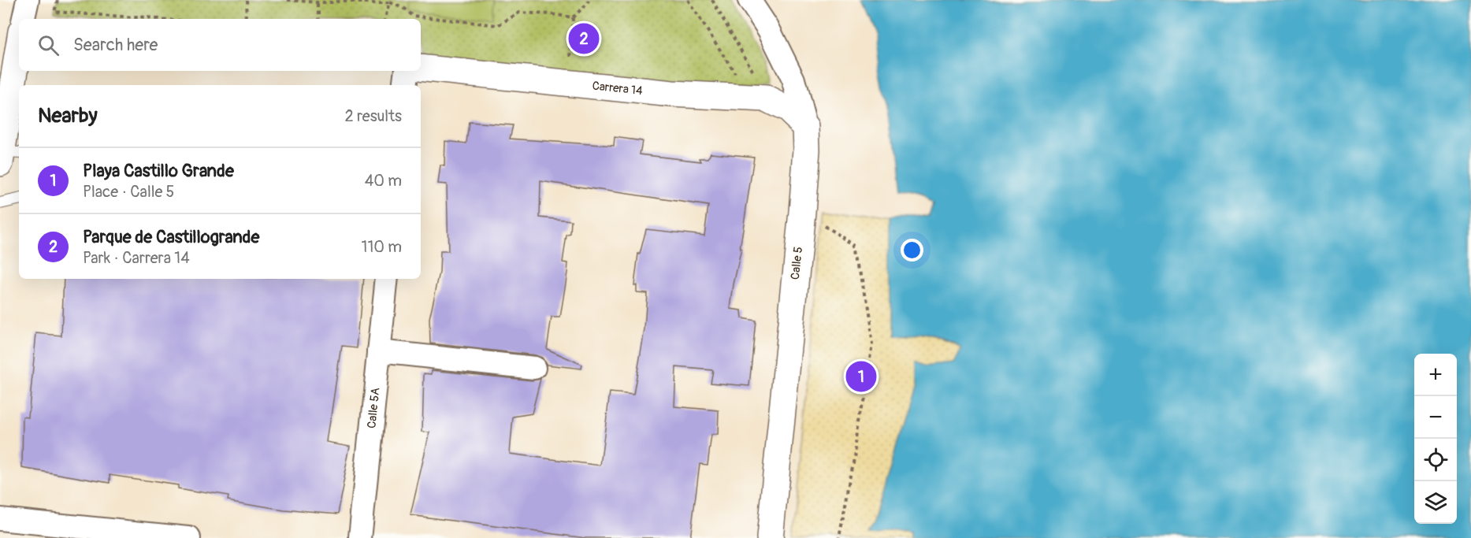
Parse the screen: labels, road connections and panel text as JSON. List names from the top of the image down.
{
  "streets": {
    "street": ["Carrera 14", "Calle 5", "Calle 5A"]
  },
  "crossings": [
    ["Carrera 14", "Calle 5"]
  ],
  "page": {
    "search": "Search here",
    "pins": ["2", "1"],
    "heading": ["Nearby", "2 results"],
    "list": [
      {
        "mark": "1",
        "name": "Playa Castillo Grande",
        "note": "Place · Calle 5",
        "value": "40 m"
      },
      {
        "mark": "2",
        "name": "Parque de Castillogrande",
        "note": "Park · Carrera 14",
        "value": "110 m"
      }
    ],
    "map_buttons": ["+", "−"]
  }
}
